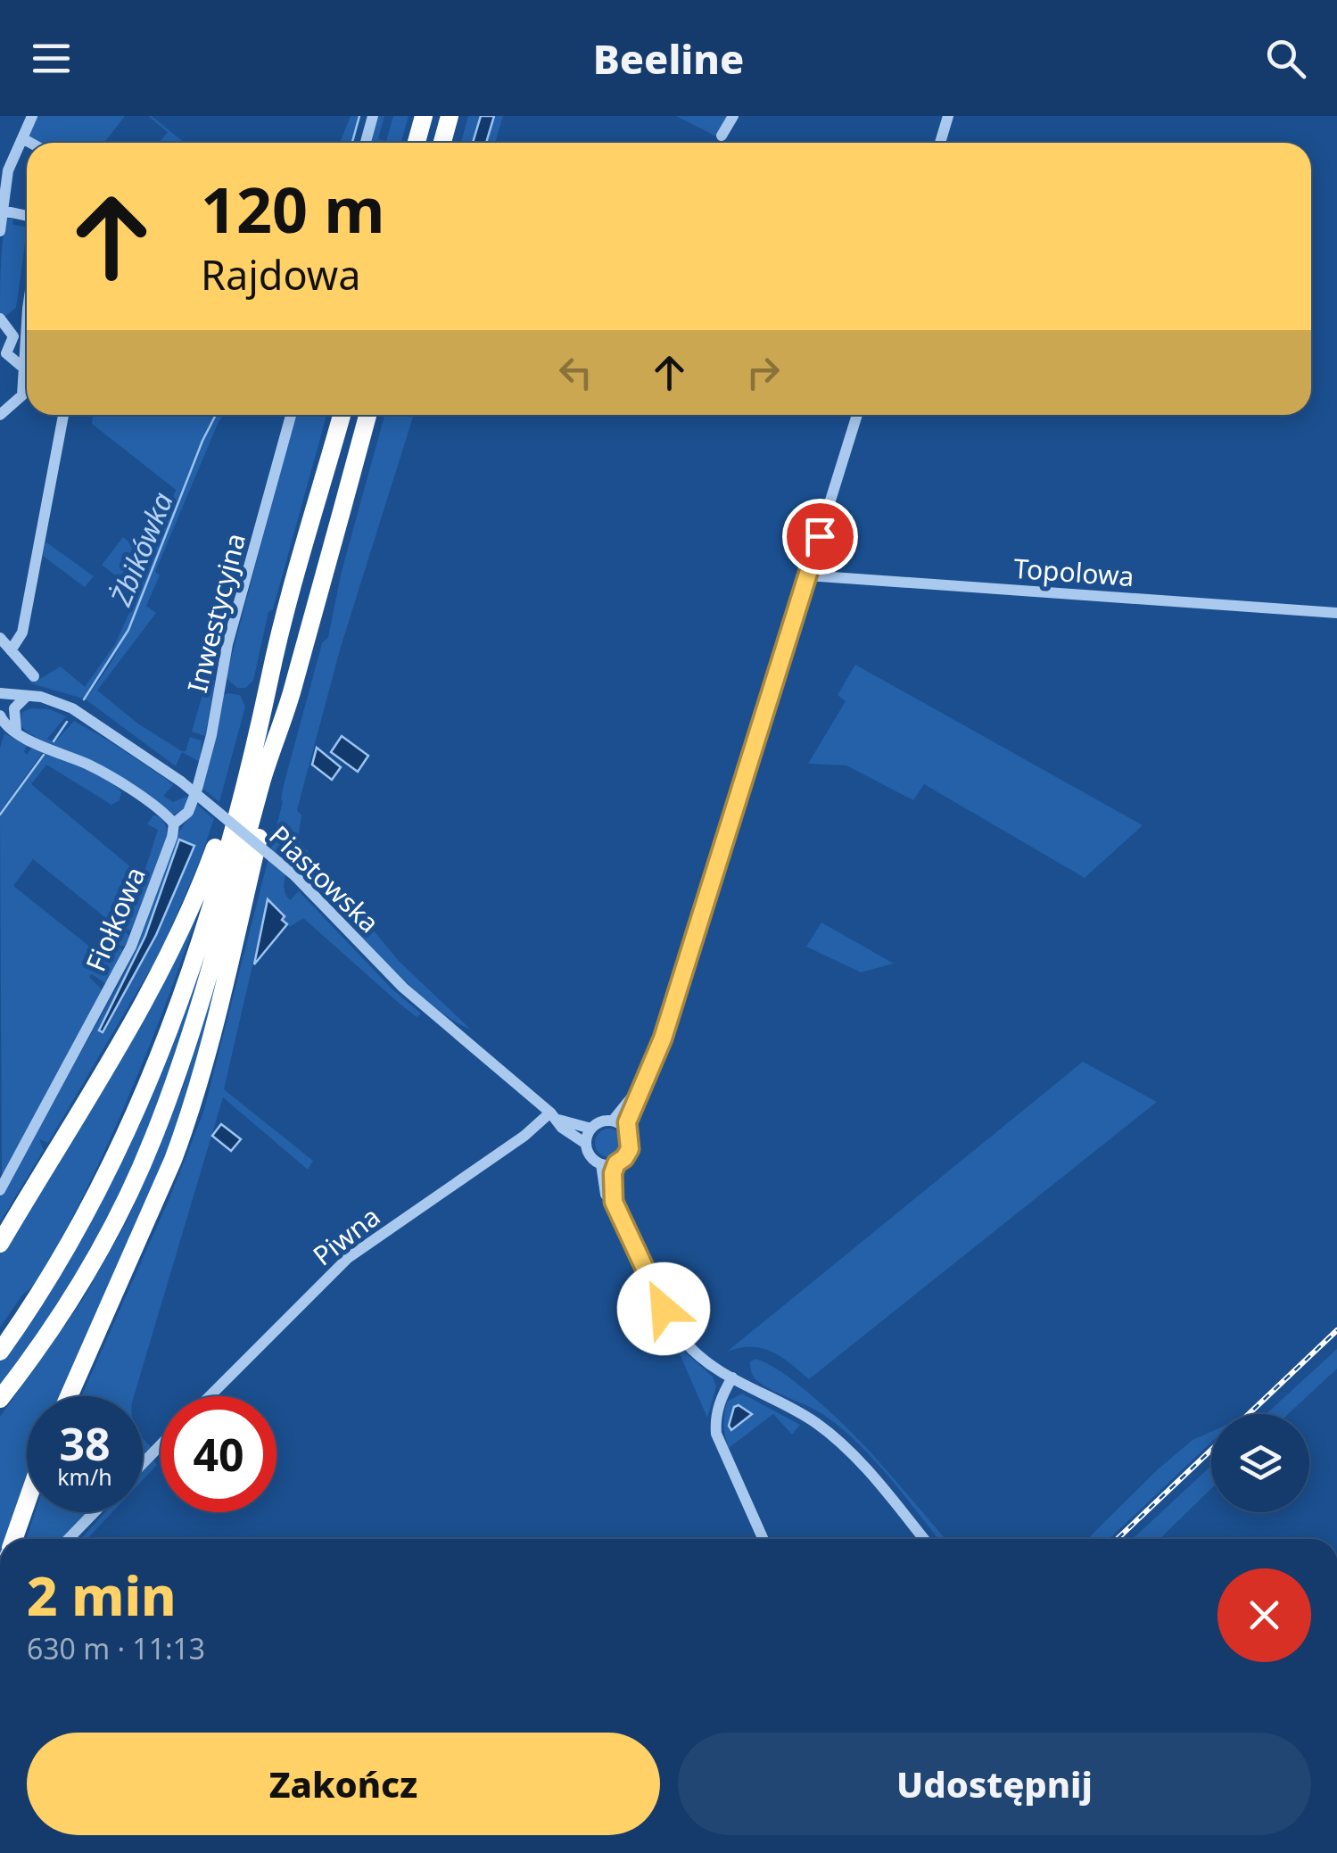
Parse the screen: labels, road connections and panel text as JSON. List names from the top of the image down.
{
  "streets": {
    "street": [
      "Topolowa",
      "Inwestycyjna",
      "Piastowska",
      "Fiołkowa",
      "Piwna"
    ]
  },
  "crossings": [
    ["Inwestycyjna", "Fiołkowa"],
    ["Piastowska", "Piwna"]
  ],
  "water": ["Żbikówka"],
  "page": {
    "header": "Beeline",
    "turn": ["120 m", "Rajdowa"],
    "speed": "38 km/h",
    "limit": "40",
    "heading": ["2 min", "630 m · 11:13"],
    "buttons": ["Zakończ", "Udostępnij"]
  }
}
